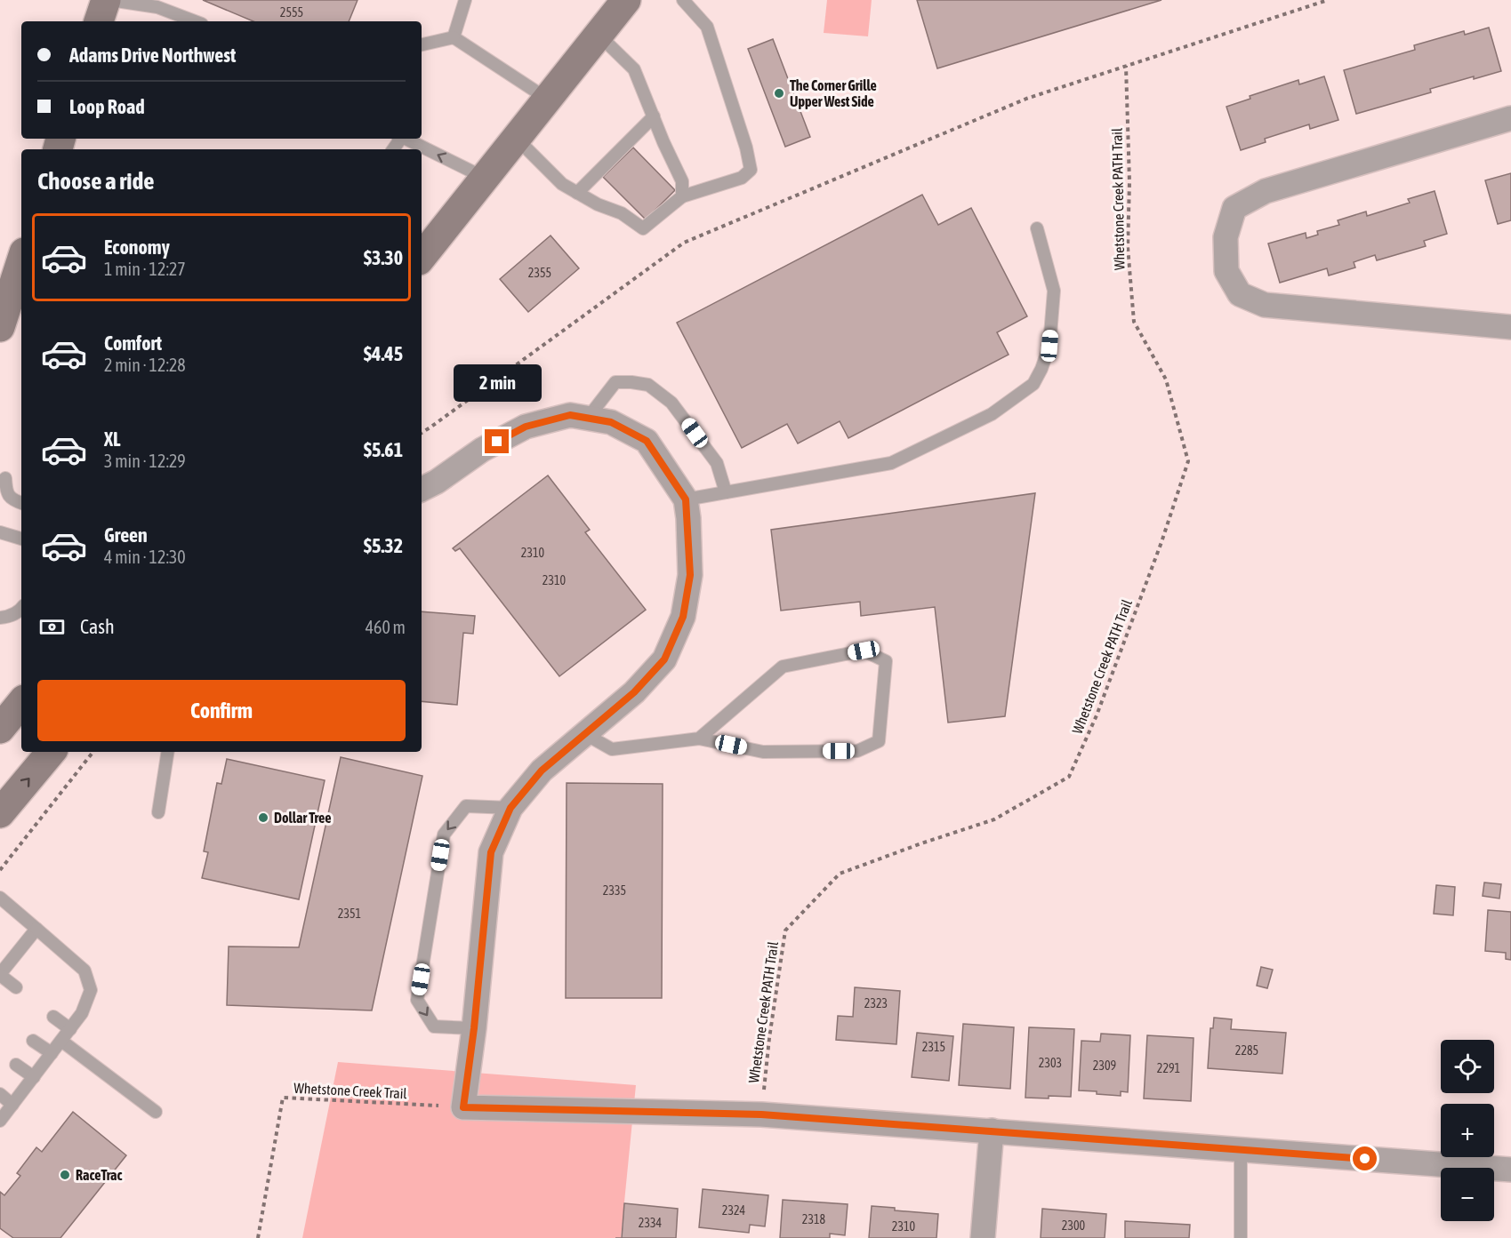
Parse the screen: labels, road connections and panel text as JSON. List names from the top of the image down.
{
  "streets": {
    "path": ["Whetstone Creek PATH Trail", "Whetstone Creek Trail"]
  },
  "places": ["The Corner Grille Upper West Side", "Dollar Tree", "RaceTrac"],
  "house_numbers": [
    "2555",
    "2355",
    "2310",
    "2310",
    "2335",
    "2351",
    "2323",
    "2315",
    "2285",
    "2303",
    "2309",
    "2291",
    "2324",
    "2318",
    "2334",
    "2300",
    "2310"
  ],
  "page": {
    "banner": ["Adams Drive Northwest", "Loop Road"],
    "heading": "Choose a ride",
    "list": [
      {
        "name": "Economy",
        "note": "1 min · 12:27",
        "value": "$3.30"
      },
      {
        "name": "Comfort",
        "note": "2 min · 12:28",
        "value": "$4.45"
      },
      {
        "name": "XL",
        "note": "3 min · 12:29",
        "value": "$5.61"
      },
      {
        "name": "Green",
        "note": "4 min · 12:30",
        "value": "$5.32"
      }
    ],
    "bubble": "2 min",
    "pay": ["Cash", "460 m"],
    "buttons": "Confirm",
    "map_buttons": ["+", "−"]
  }
}
